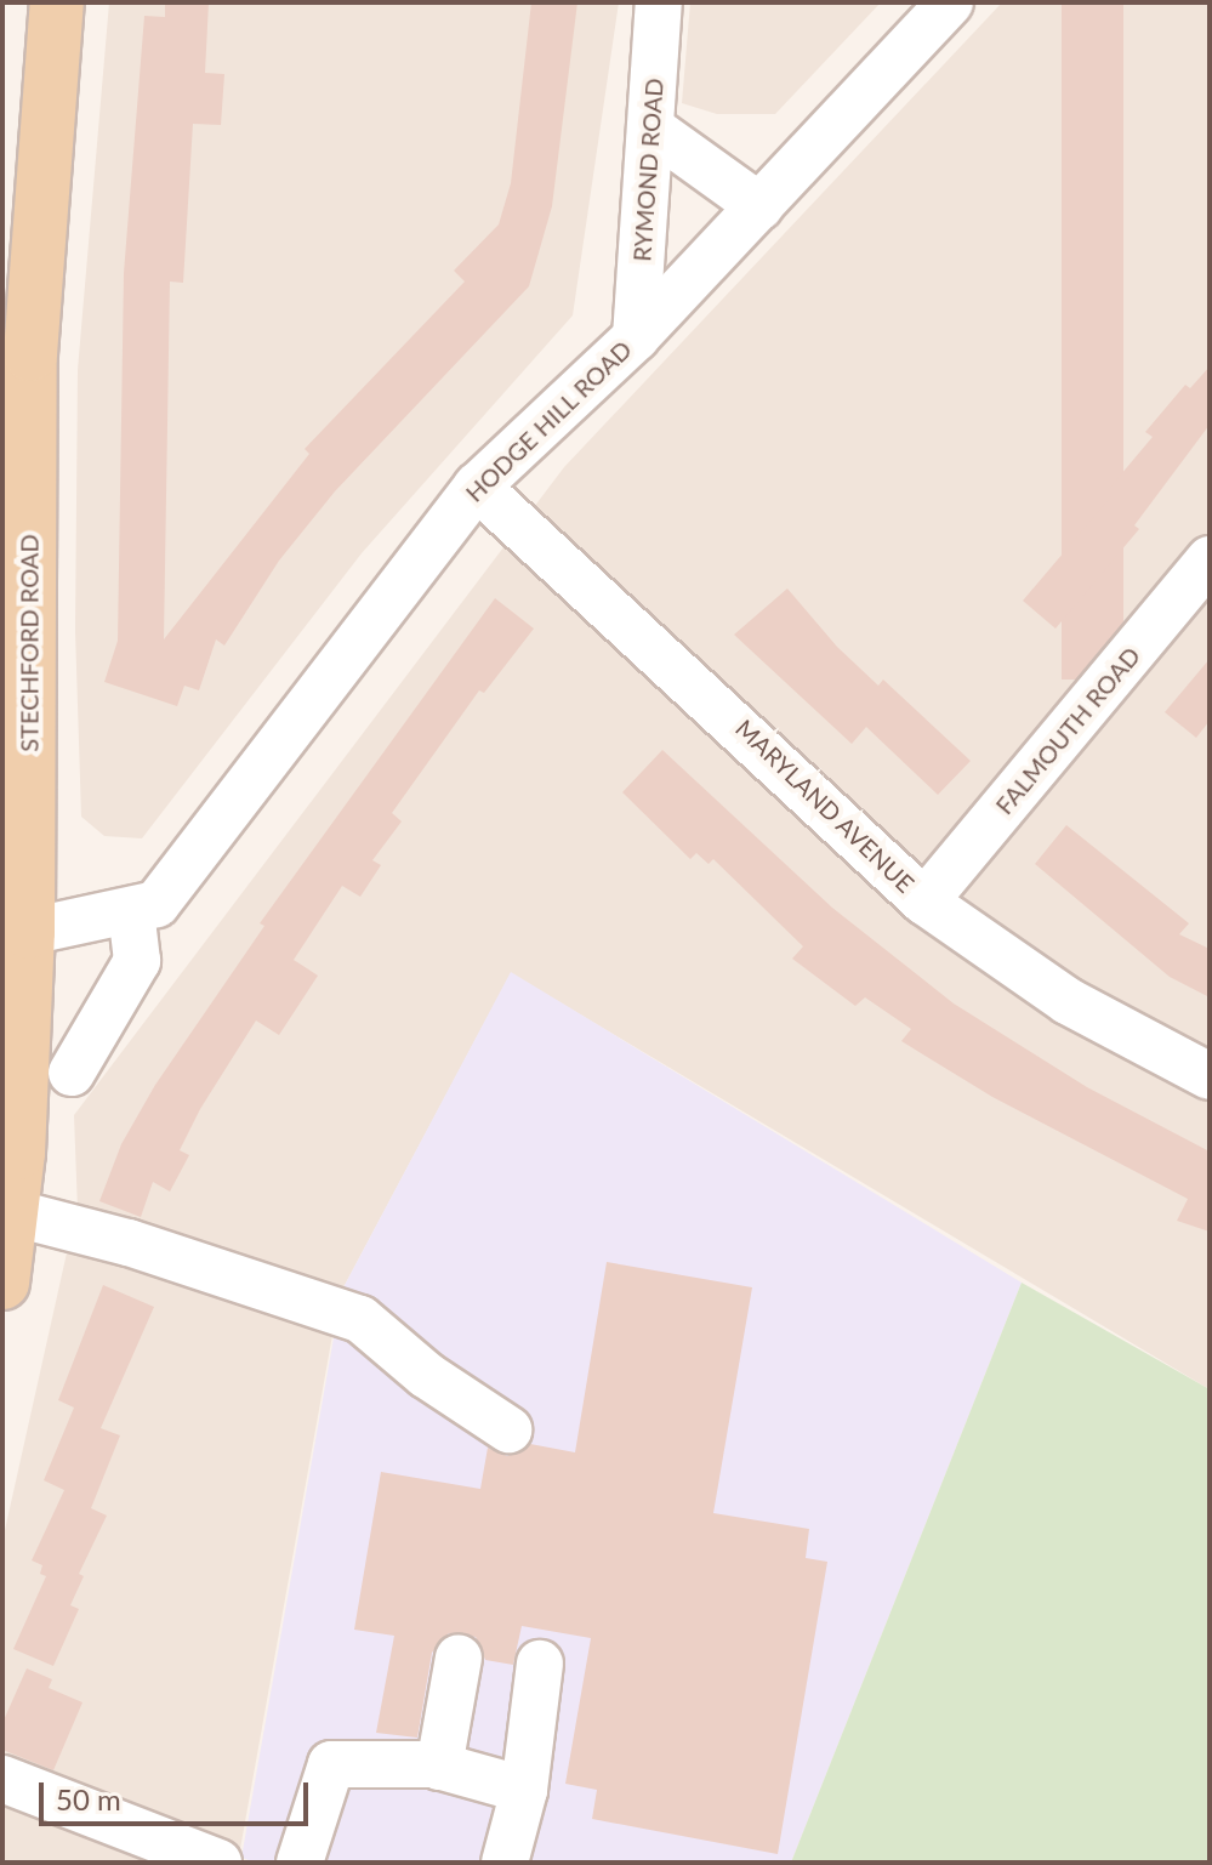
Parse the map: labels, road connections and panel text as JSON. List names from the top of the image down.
{
  "streets": {
    "main road": ["STECHFORD ROAD"],
    "street": [
      "RYMOND ROAD",
      "HODGE HILL ROAD",
      "FALMOUTH ROAD",
      "MARYLAND AVENUE"
    ]
  },
  "crossings": [
    ["RYMOND ROAD", "HODGE HILL ROAD"],
    ["HODGE HILL ROAD", "STECHFORD ROAD"],
    ["HODGE HILL ROAD", "MARYLAND AVENUE"],
    ["FALMOUTH ROAD", "MARYLAND AVENUE"]
  ],
  "scale_bar": "50 m"
}
